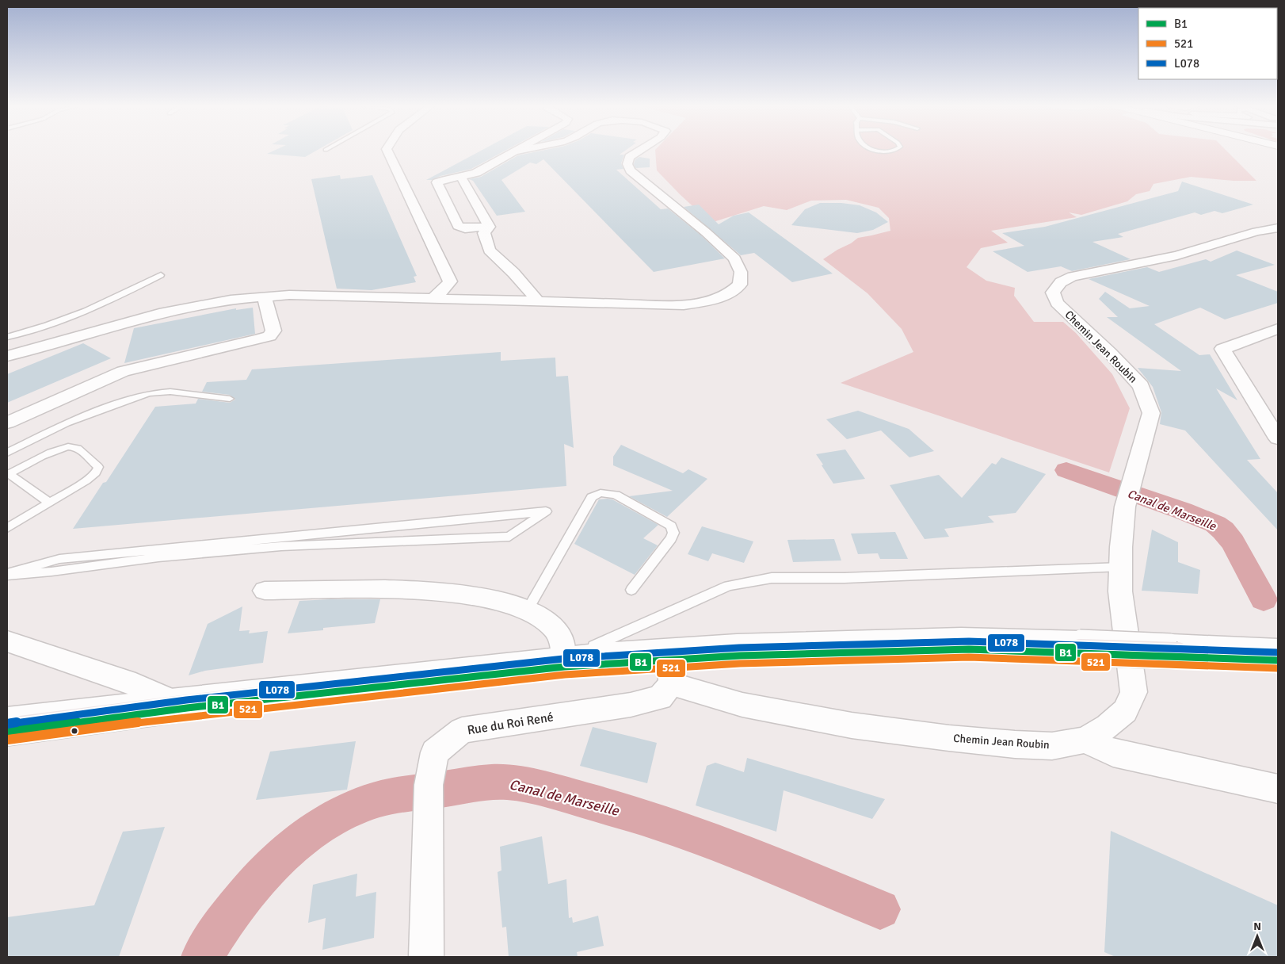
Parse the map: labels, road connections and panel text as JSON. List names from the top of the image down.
{
  "streets": {
    "street": ["Chemin Jean Roubin", "Rue du Roi René"]
  },
  "crossings": [
    ["Chemin Jean Roubin", "Rue du Roi René"]
  ],
  "water": ["Canal de Marseille"],
  "lines": ["transit line L078", "transit line B1", "transit line 521"],
  "legend": ["B1", "521", "L078"],
  "north": "top"
}
